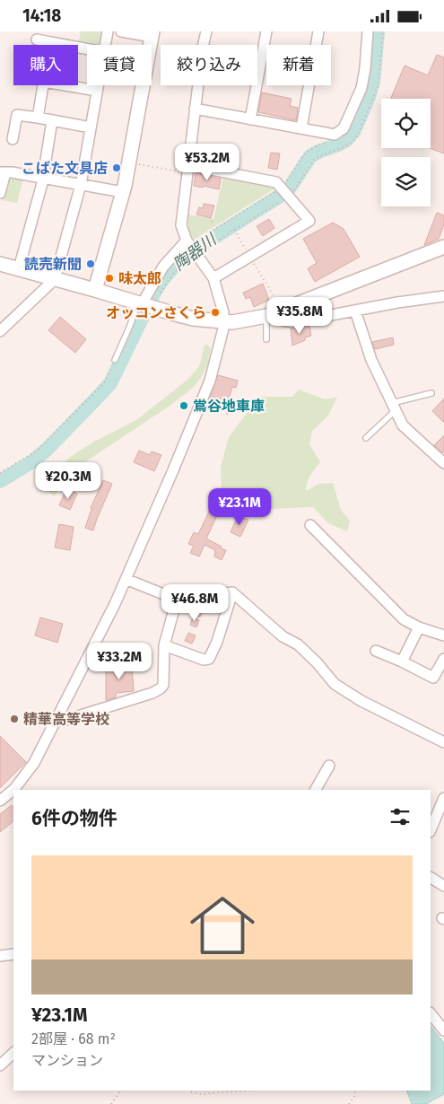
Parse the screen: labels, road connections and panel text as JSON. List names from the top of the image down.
{
  "water": ["陶器川"],
  "places": [
    "こばた文具店",
    "読売新聞",
    "味太郎",
    "オッコンさくら",
    "鴬谷地車庫",
    "精華高等学校"
  ],
  "page": {
    "status": "14:18",
    "chip": [
      "購入",
      "賃貸",
      "絞り込み",
      "新着"
    ],
    "price": [
      "¥53.2M",
      "¥35.8M",
      "¥20.3M",
      "¥23.1M",
      "¥46.8M",
      "¥33.2M"
    ],
    "heading": "6件の物件",
    "list": [
      {
        "name": "¥23.1M",
        "note": "2部屋 · 68 m² · マンション"
      }
    ]
  }
}
